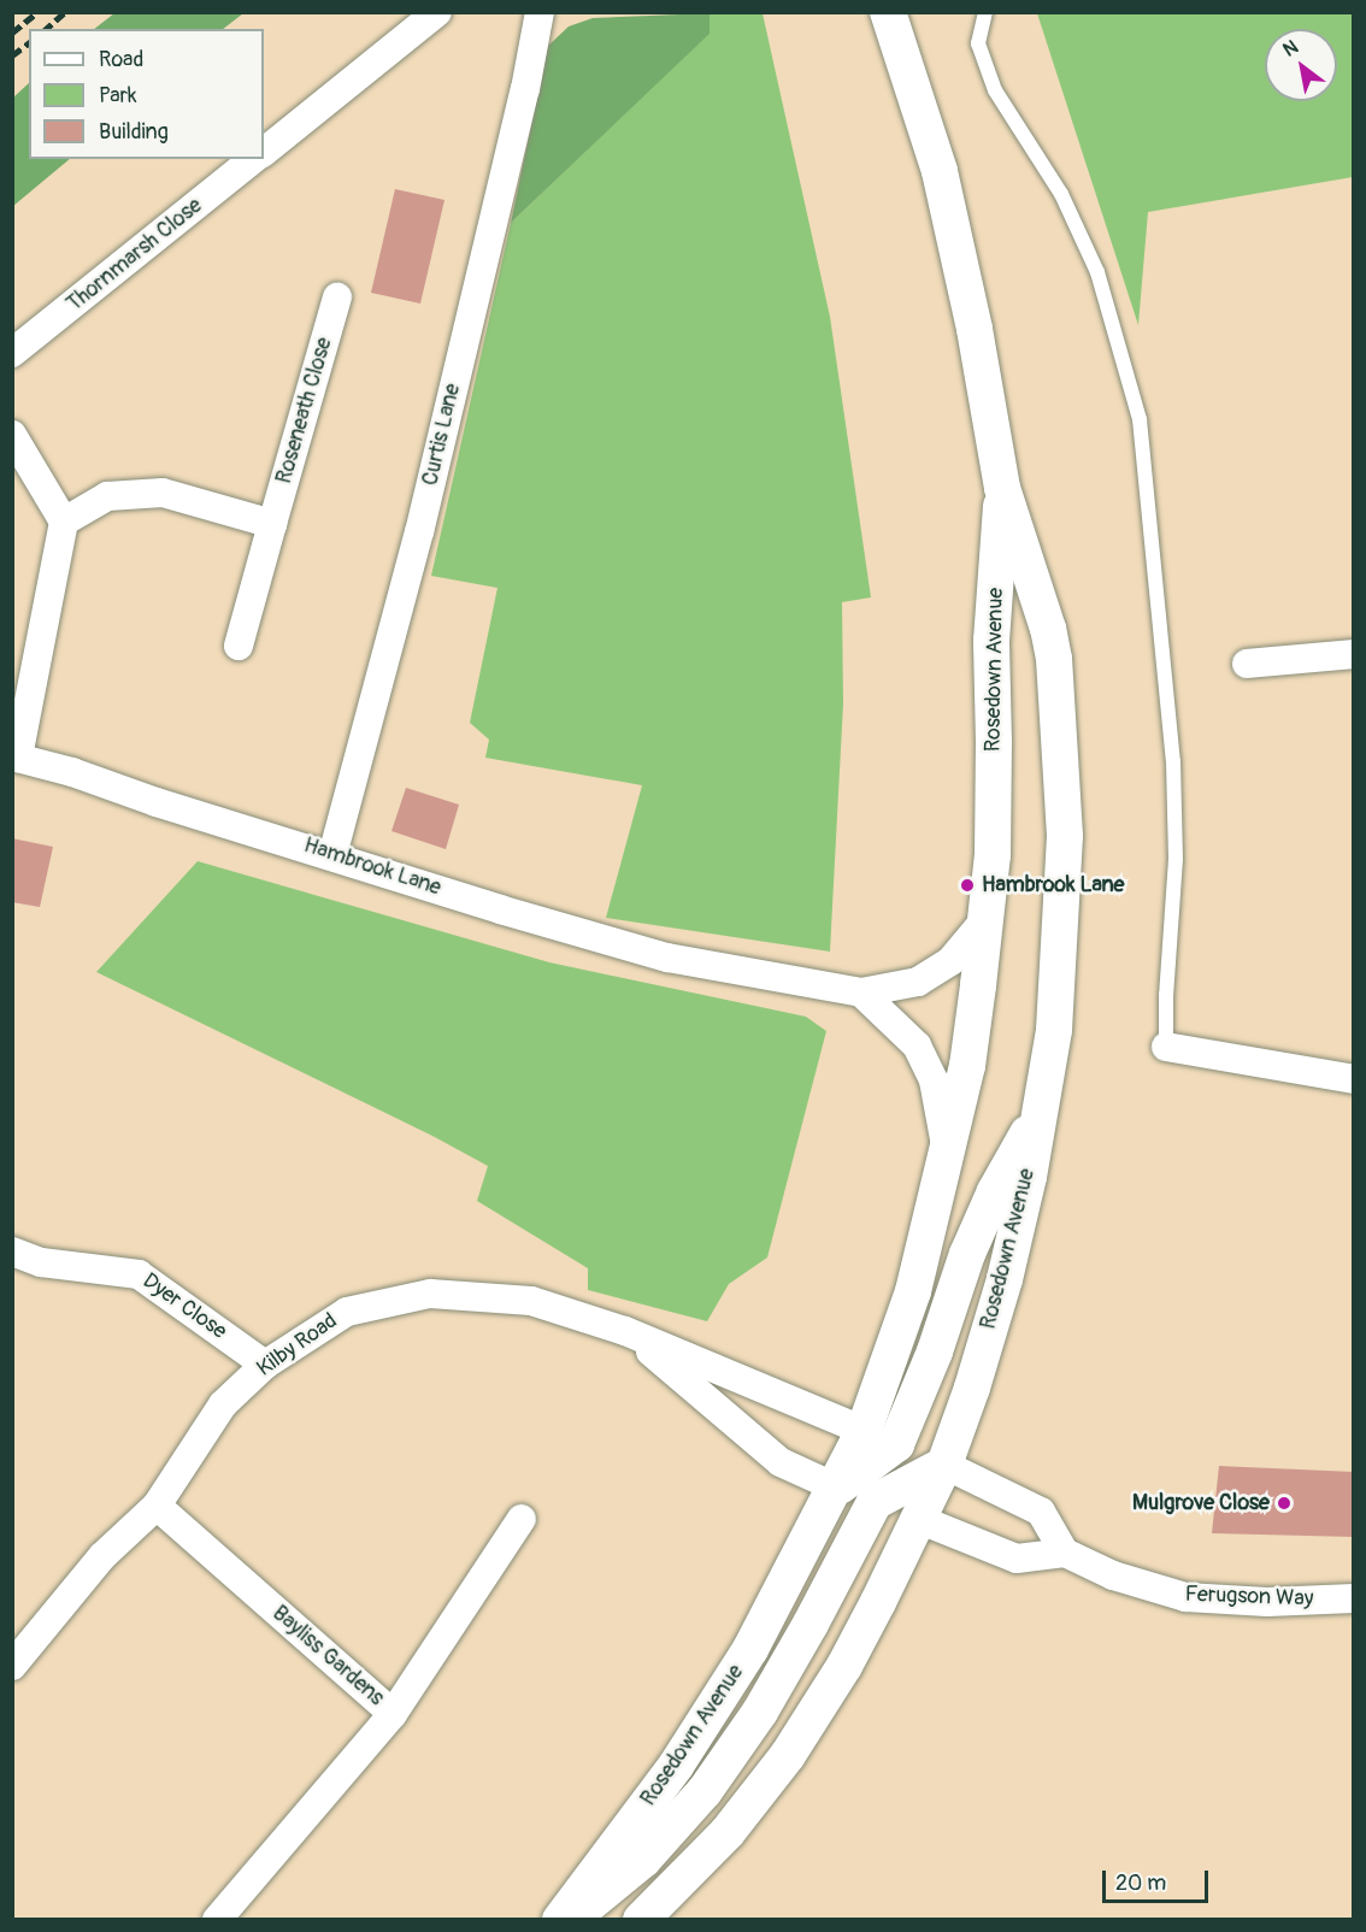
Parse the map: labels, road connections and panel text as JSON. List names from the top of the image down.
{
  "streets": {
    "street": [
      "Thornmarsh Close",
      "Roseneath Close",
      "Curtis Lane",
      "Rosedown Avenue",
      "Hambrook Lane",
      "Dyer Close",
      "Kilby Road",
      "Ferugson Way",
      "Bayliss Gardens"
    ]
  },
  "crossings": [
    ["Curtis Lane", "Hambrook Lane"],
    ["Rosedown Avenue", "Hambrook Lane"],
    ["Rosedown Avenue", "Kilby Road"],
    ["Dyer Close", "Kilby Road"],
    ["Kilby Road", "Bayliss Gardens"]
  ],
  "places": ["Hambrook Lane", "Mulgrove Close"],
  "legend": ["Road", "Park", "Building"],
  "scale_bar": "20 m",
  "north": "top left"
}
